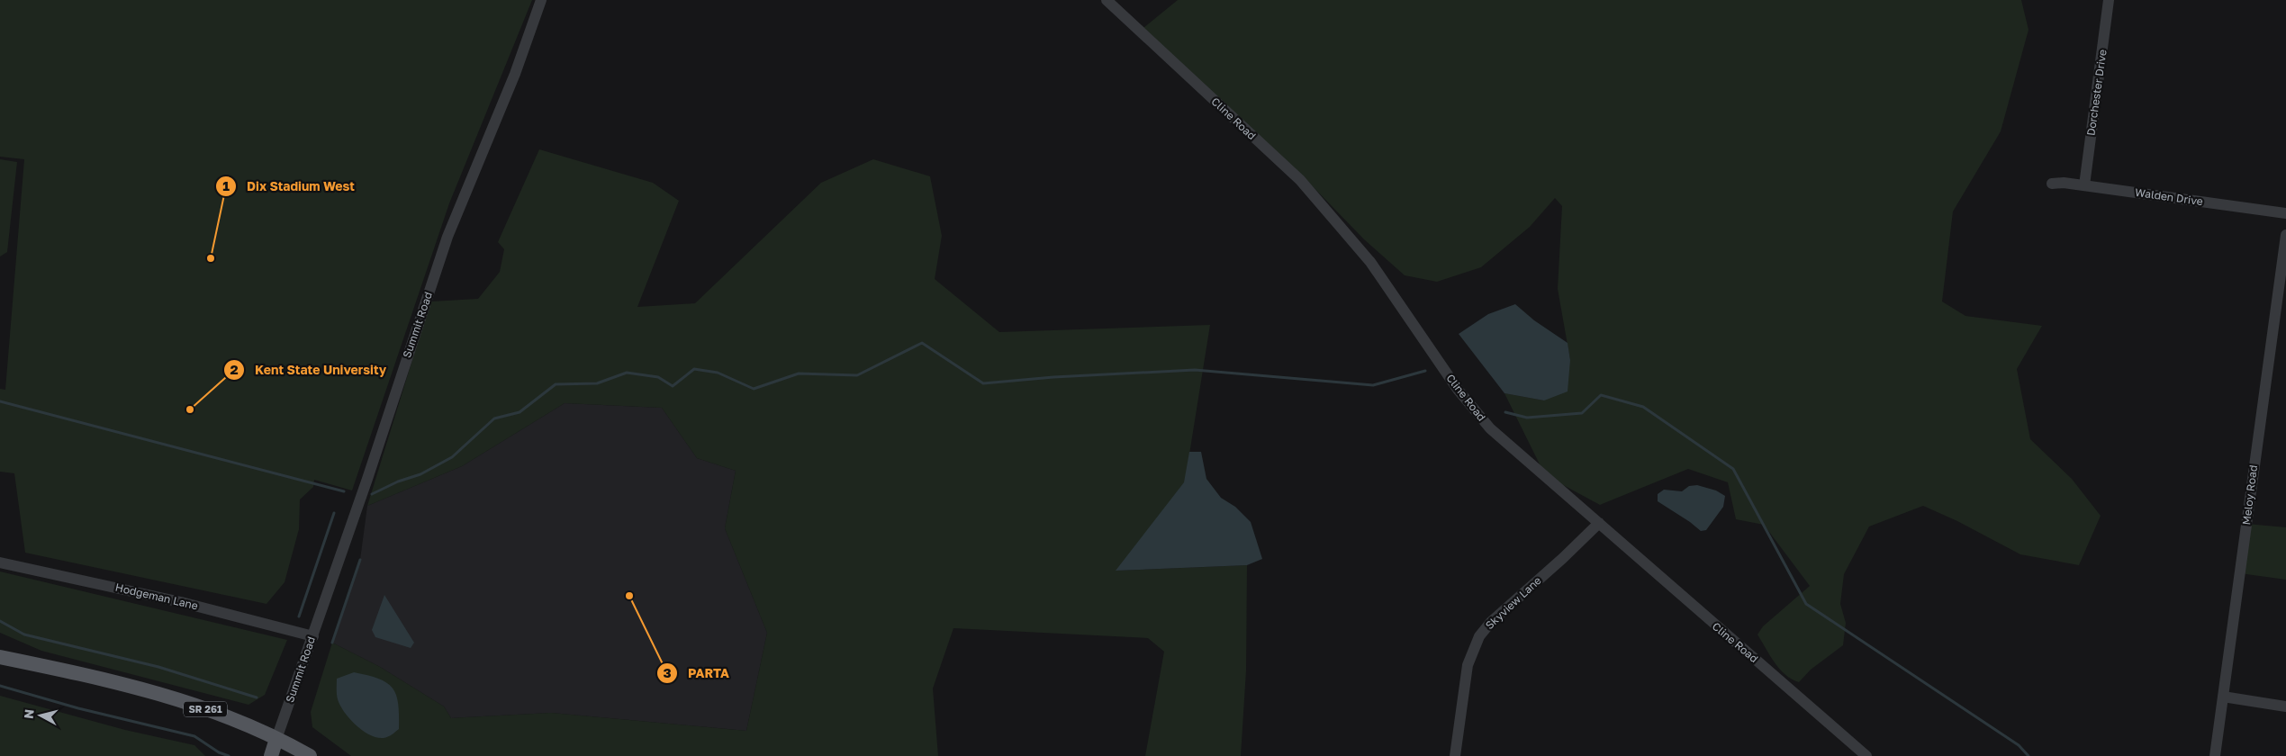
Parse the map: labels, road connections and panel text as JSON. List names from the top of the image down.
{
  "streets": {
    "main road": ["Summit Road", "SR 261"],
    "street": [
      "Dorchester Drive",
      "Cline Road",
      "Walden Drive",
      "Meloy Road",
      "Hodgeman Lane",
      "Skyview Lane"
    ]
  },
  "crossings": [
    ["Dorchester Drive", "Walden Drive"],
    ["Cline Road", "Skyview Lane"],
    ["Summit Road", "Hodgeman Lane"],
    ["Summit Road", "SR 261"]
  ],
  "places": ["Dix Stadium West", "Kent State University", "PARTA"],
  "north": "left"
}
